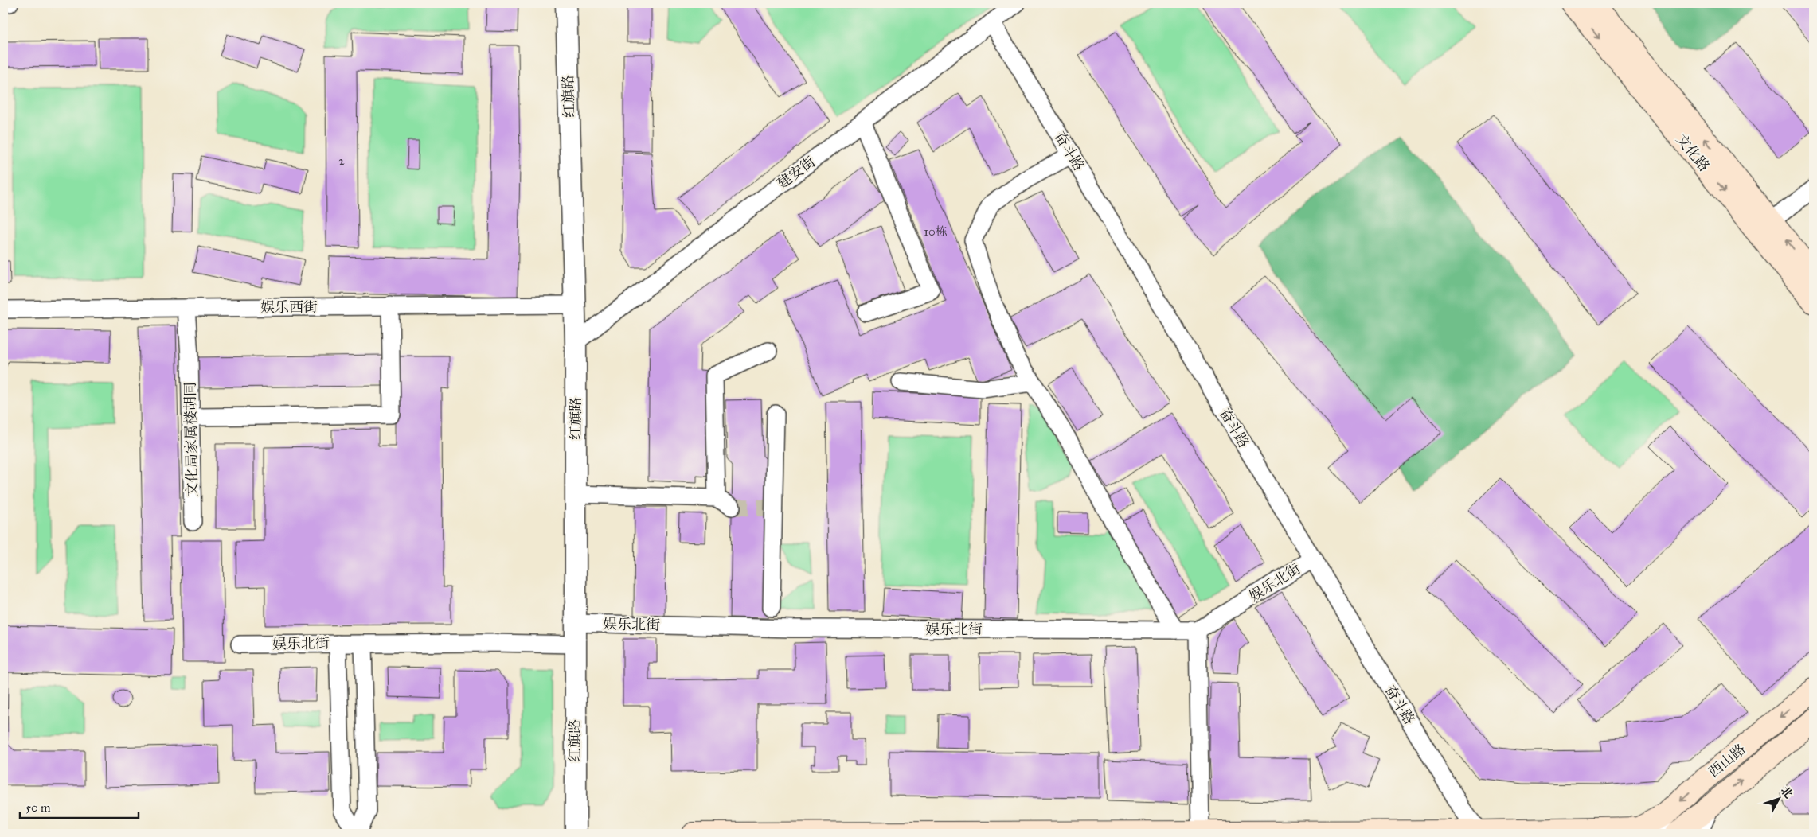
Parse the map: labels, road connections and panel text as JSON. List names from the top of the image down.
{
  "streets": {
    "main road": ["文化路", "西山路"],
    "street": [
      "红旗路",
      "奋斗路",
      "建安街",
      "娱乐西街",
      "文化局家属楼胡同",
      "娱乐北街"
    ]
  },
  "crossings": [
    ["红旗路", "建安街"],
    ["红旗路", "娱乐西街"],
    ["红旗路", "娱乐北街"],
    ["奋斗路", "建安街"],
    ["奋斗路", "娱乐北街"],
    ["娱乐西街", "文化局家属楼胡同"]
  ],
  "house_numbers": ["2", "10栋"],
  "scale_bar": "50 m",
  "north": "top right"
}
